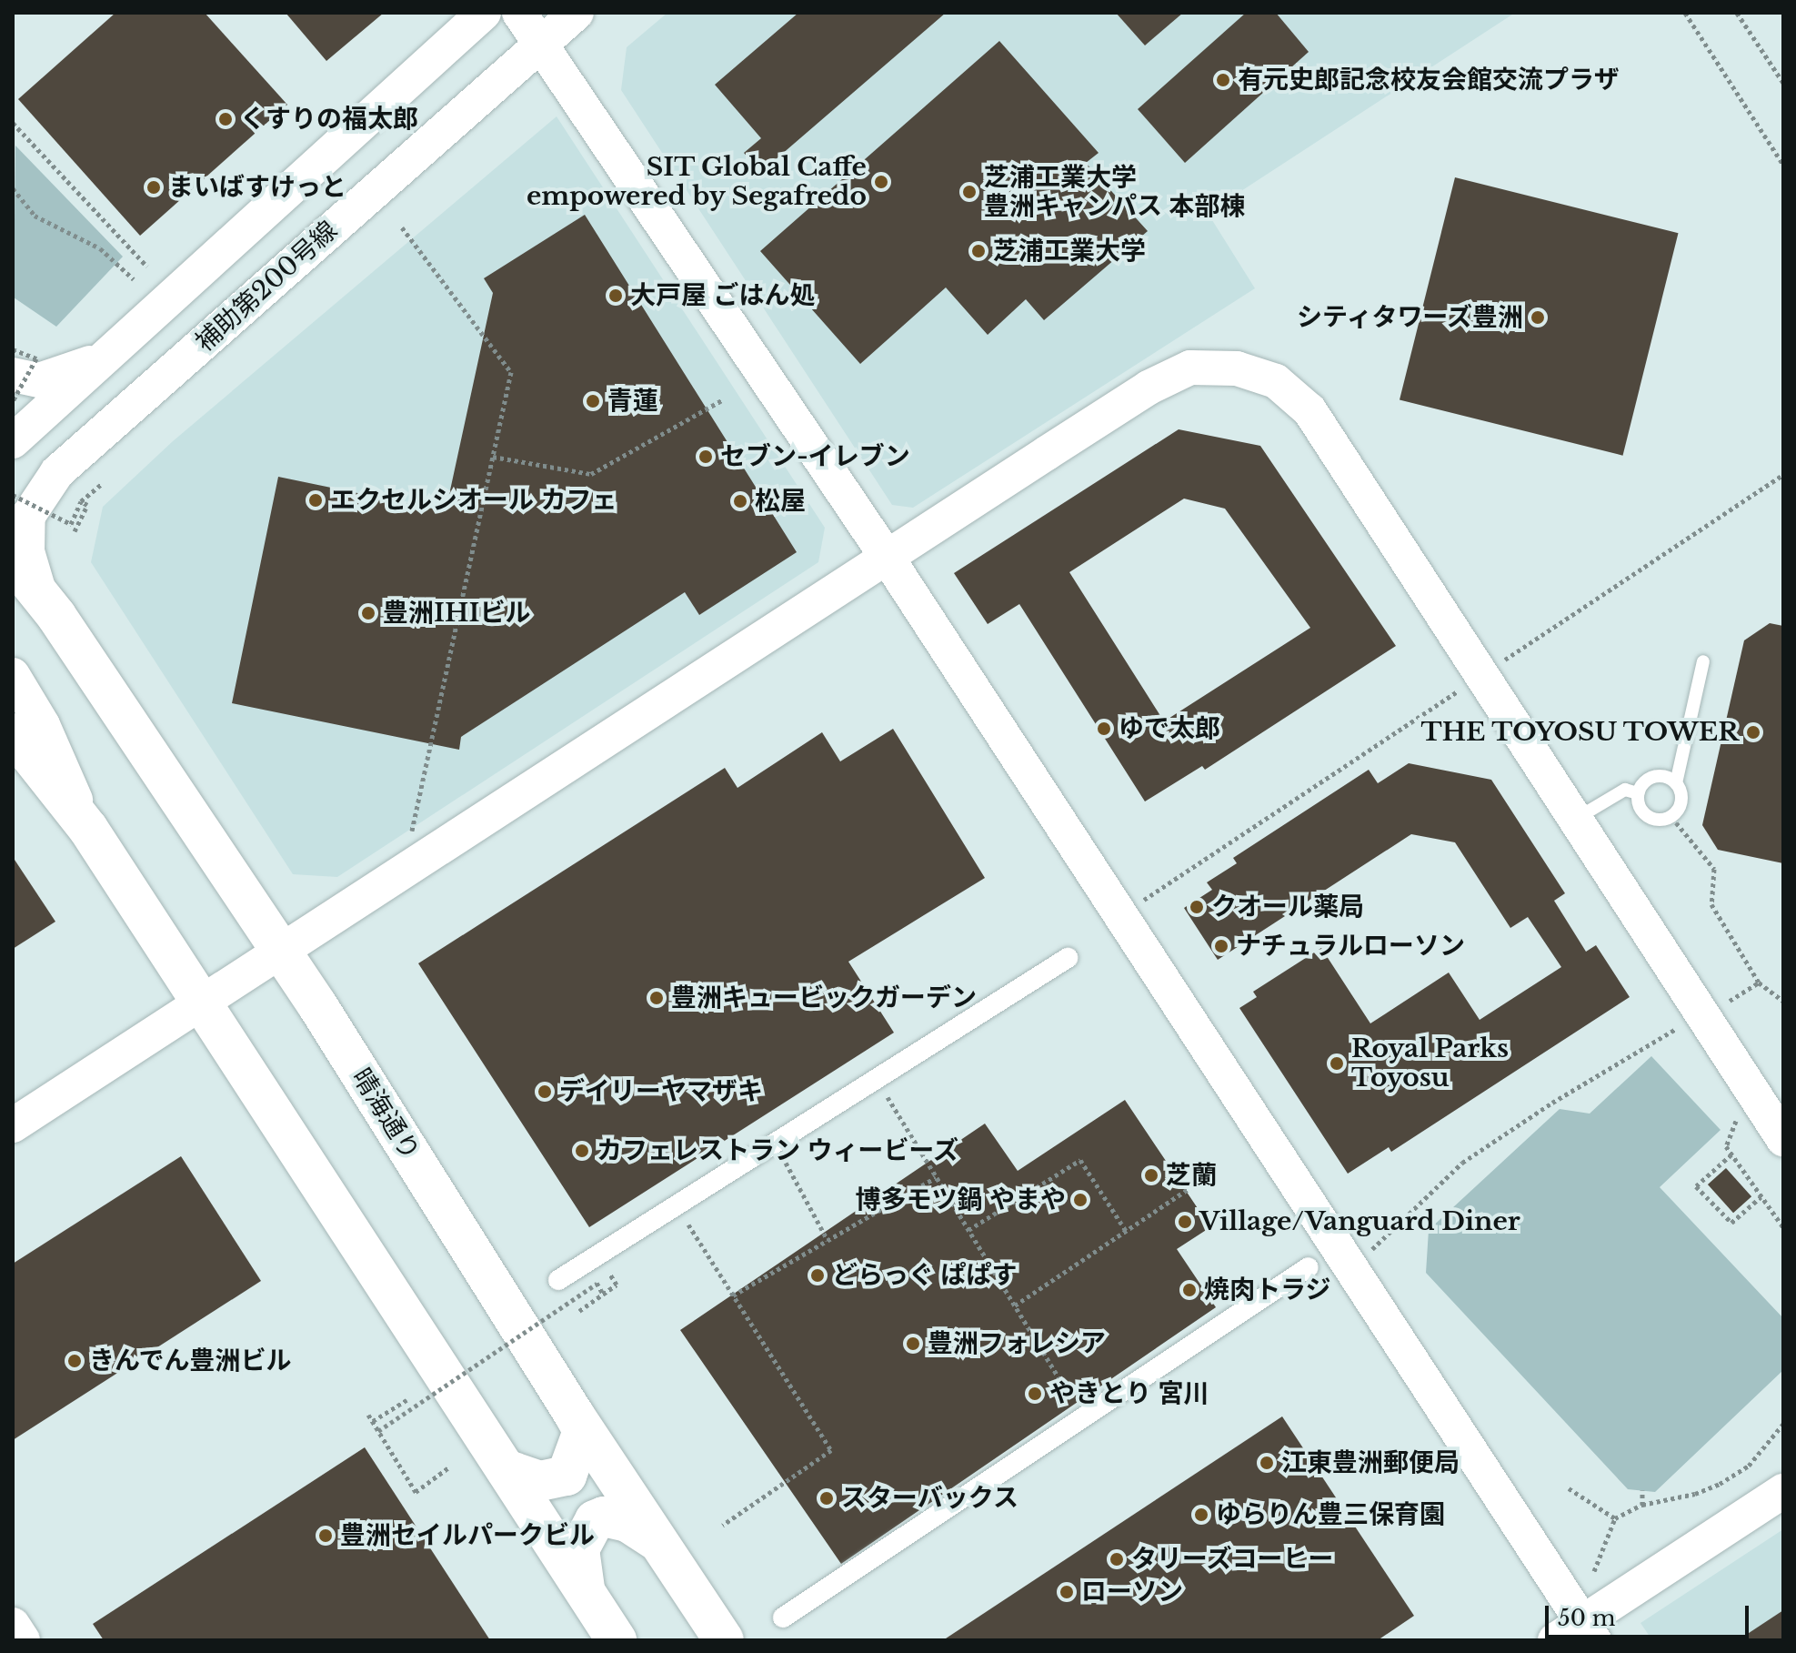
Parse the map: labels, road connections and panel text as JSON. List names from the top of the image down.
{
  "streets": {
    "main road": ["晴海通り"],
    "street": ["補助第200号線"]
  },
  "crossings": [
    ["補助第200号線", "晴海通り"]
  ],
  "places": [
    "有元史郎記念校友会館交流プラザ",
    "くすりの福太郎",
    "SIT Global Caffe empowered by Segafredo",
    "まいばすけっと",
    "芝浦工業大学 豊洲キャンパス 本部棟",
    "芝浦工業大学",
    "大戸屋 ごはん処",
    "シティタワーズ豊洲",
    "青蓮",
    "セブン-イレブン",
    "エクセルシオール カフェ",
    "松屋",
    "豊洲IHIビル",
    "ゆで太郎",
    "THE TOYOSU TOWER",
    "クオール薬局",
    "ナチュラルローソン",
    "豊洲キュービックガーデン",
    "Royal Parks Toyosu",
    "デイリーヤマザキ",
    "カフェレストラン ウィービーズ",
    "芝蘭",
    "博多モツ鍋 やまや",
    "Village/Vanguard Diner",
    "どらっぐ ぱぱす",
    "焼肉トラジ",
    "豊洲フォレシア",
    "きんでん豊洲ビル",
    "やきとり 宮川",
    "江東豊洲郵便局",
    "スターバックス",
    "ゆらりん豊三保育園",
    "豊洲セイルパークビル",
    "タリーズコーヒー",
    "ローソン"
  ],
  "scale_bar": "50 m"
}
